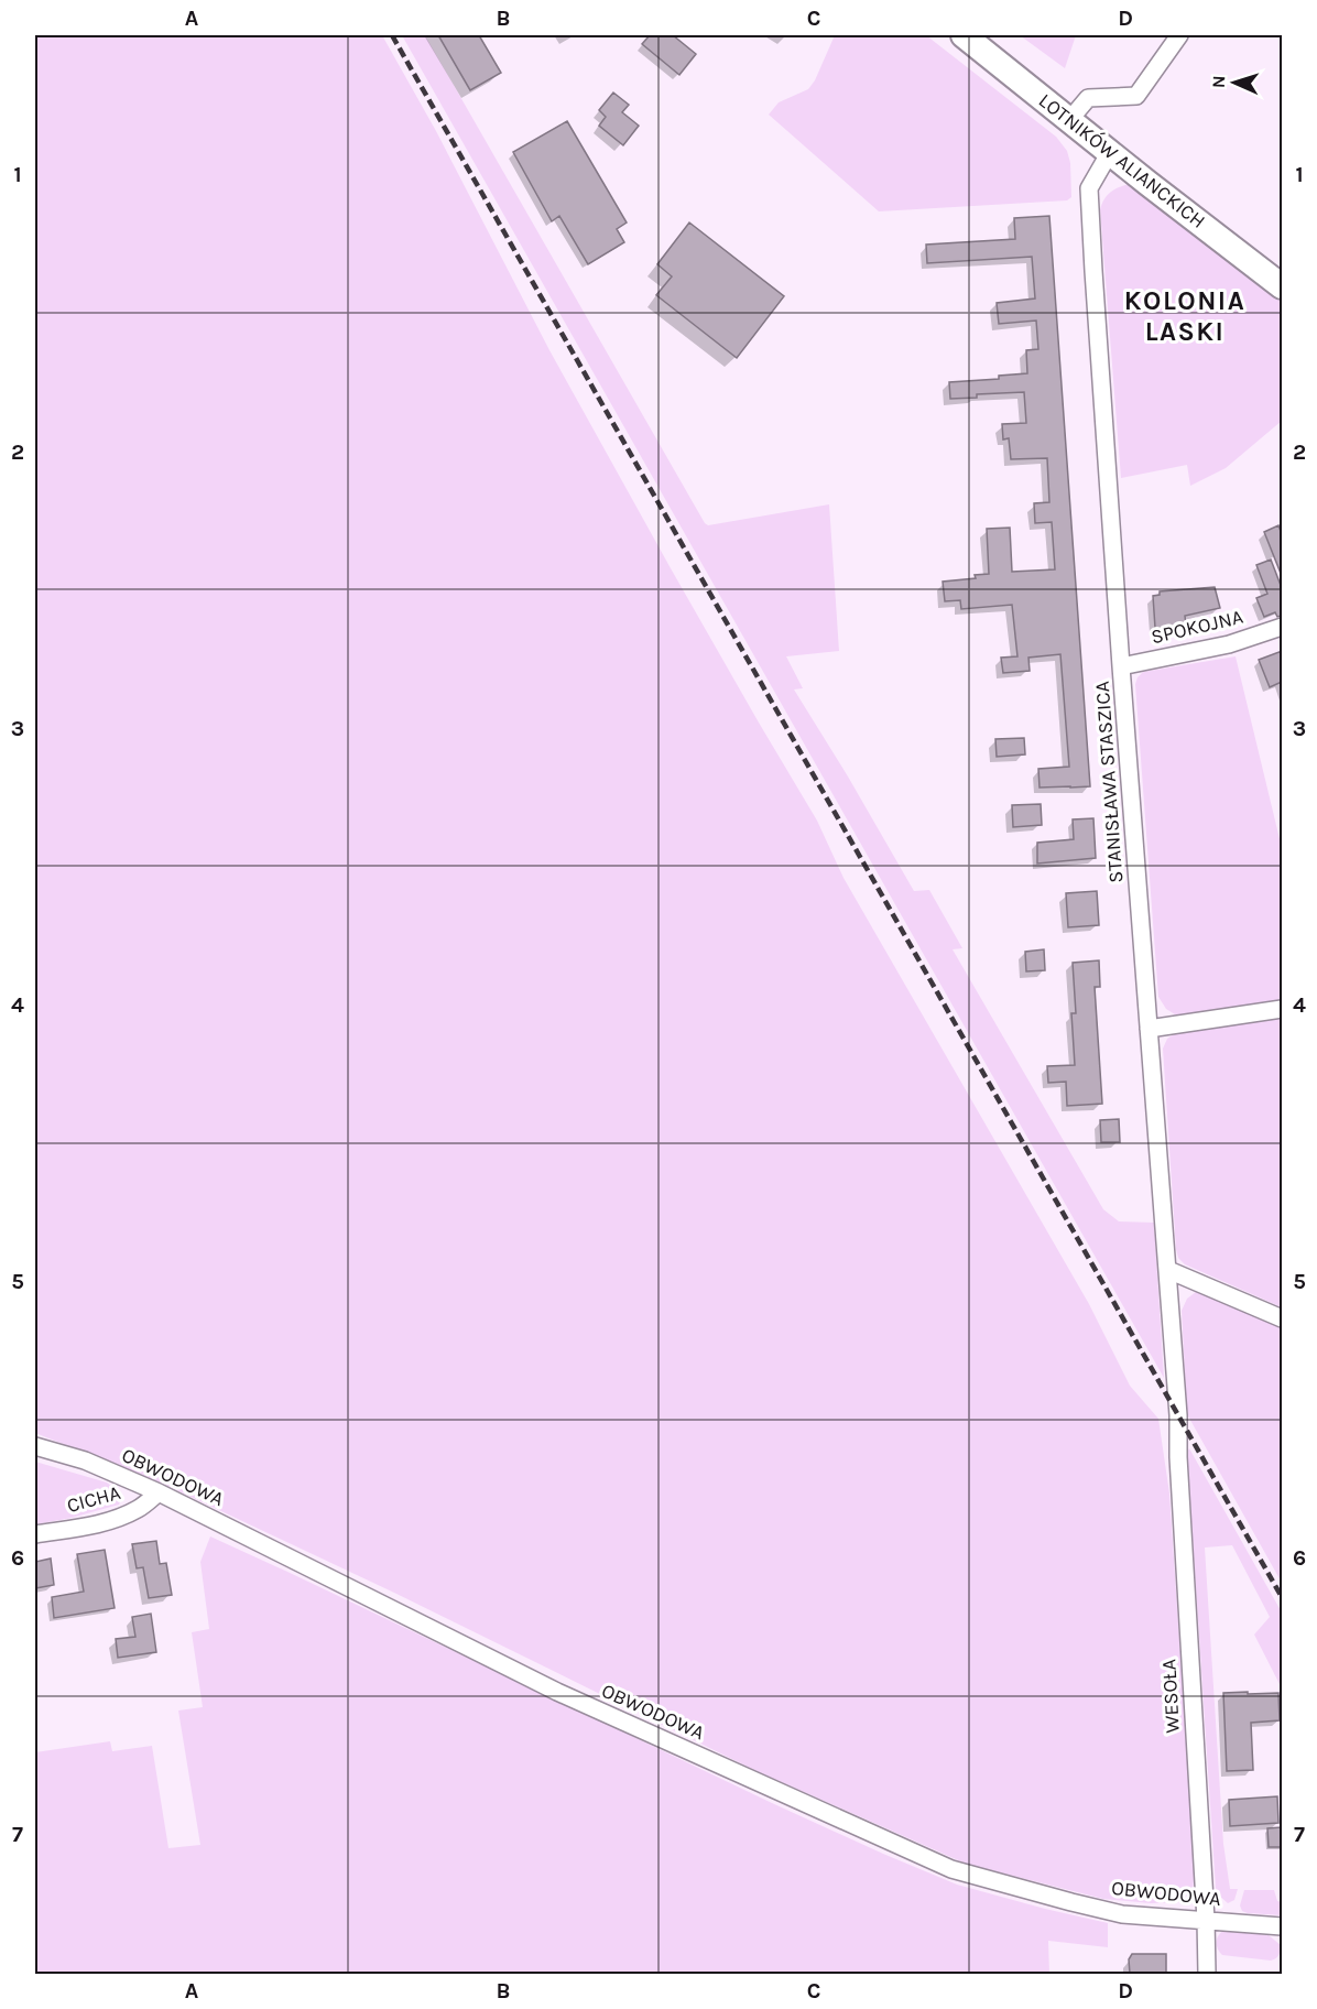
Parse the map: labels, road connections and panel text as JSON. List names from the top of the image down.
{
  "streets": {
    "main road": ["LOTNIKÓW ALIANCKICH"],
    "street": [
      "SPOKOJNA",
      "STANISŁAWA STASZICA",
      "OBWODOWA",
      "CICHA",
      "WESOŁA"
    ]
  },
  "crossings": [
    ["LOTNIKÓW ALIANCKICH", "STANISŁAWA STASZICA"],
    ["SPOKOJNA", "STANISŁAWA STASZICA"],
    ["STANISŁAWA STASZICA", "WESOŁA"],
    ["OBWODOWA", "CICHA"],
    ["OBWODOWA", "WESOŁA"]
  ],
  "districts": ["KOLONIA LASKI"],
  "north": "left",
  "grid": {
    "columns": [
      "A",
      "B",
      "C",
      "D"
    ],
    "rows": [
      "1",
      "2",
      "3",
      "4",
      "5",
      "6",
      "7"
    ]
  }
}
